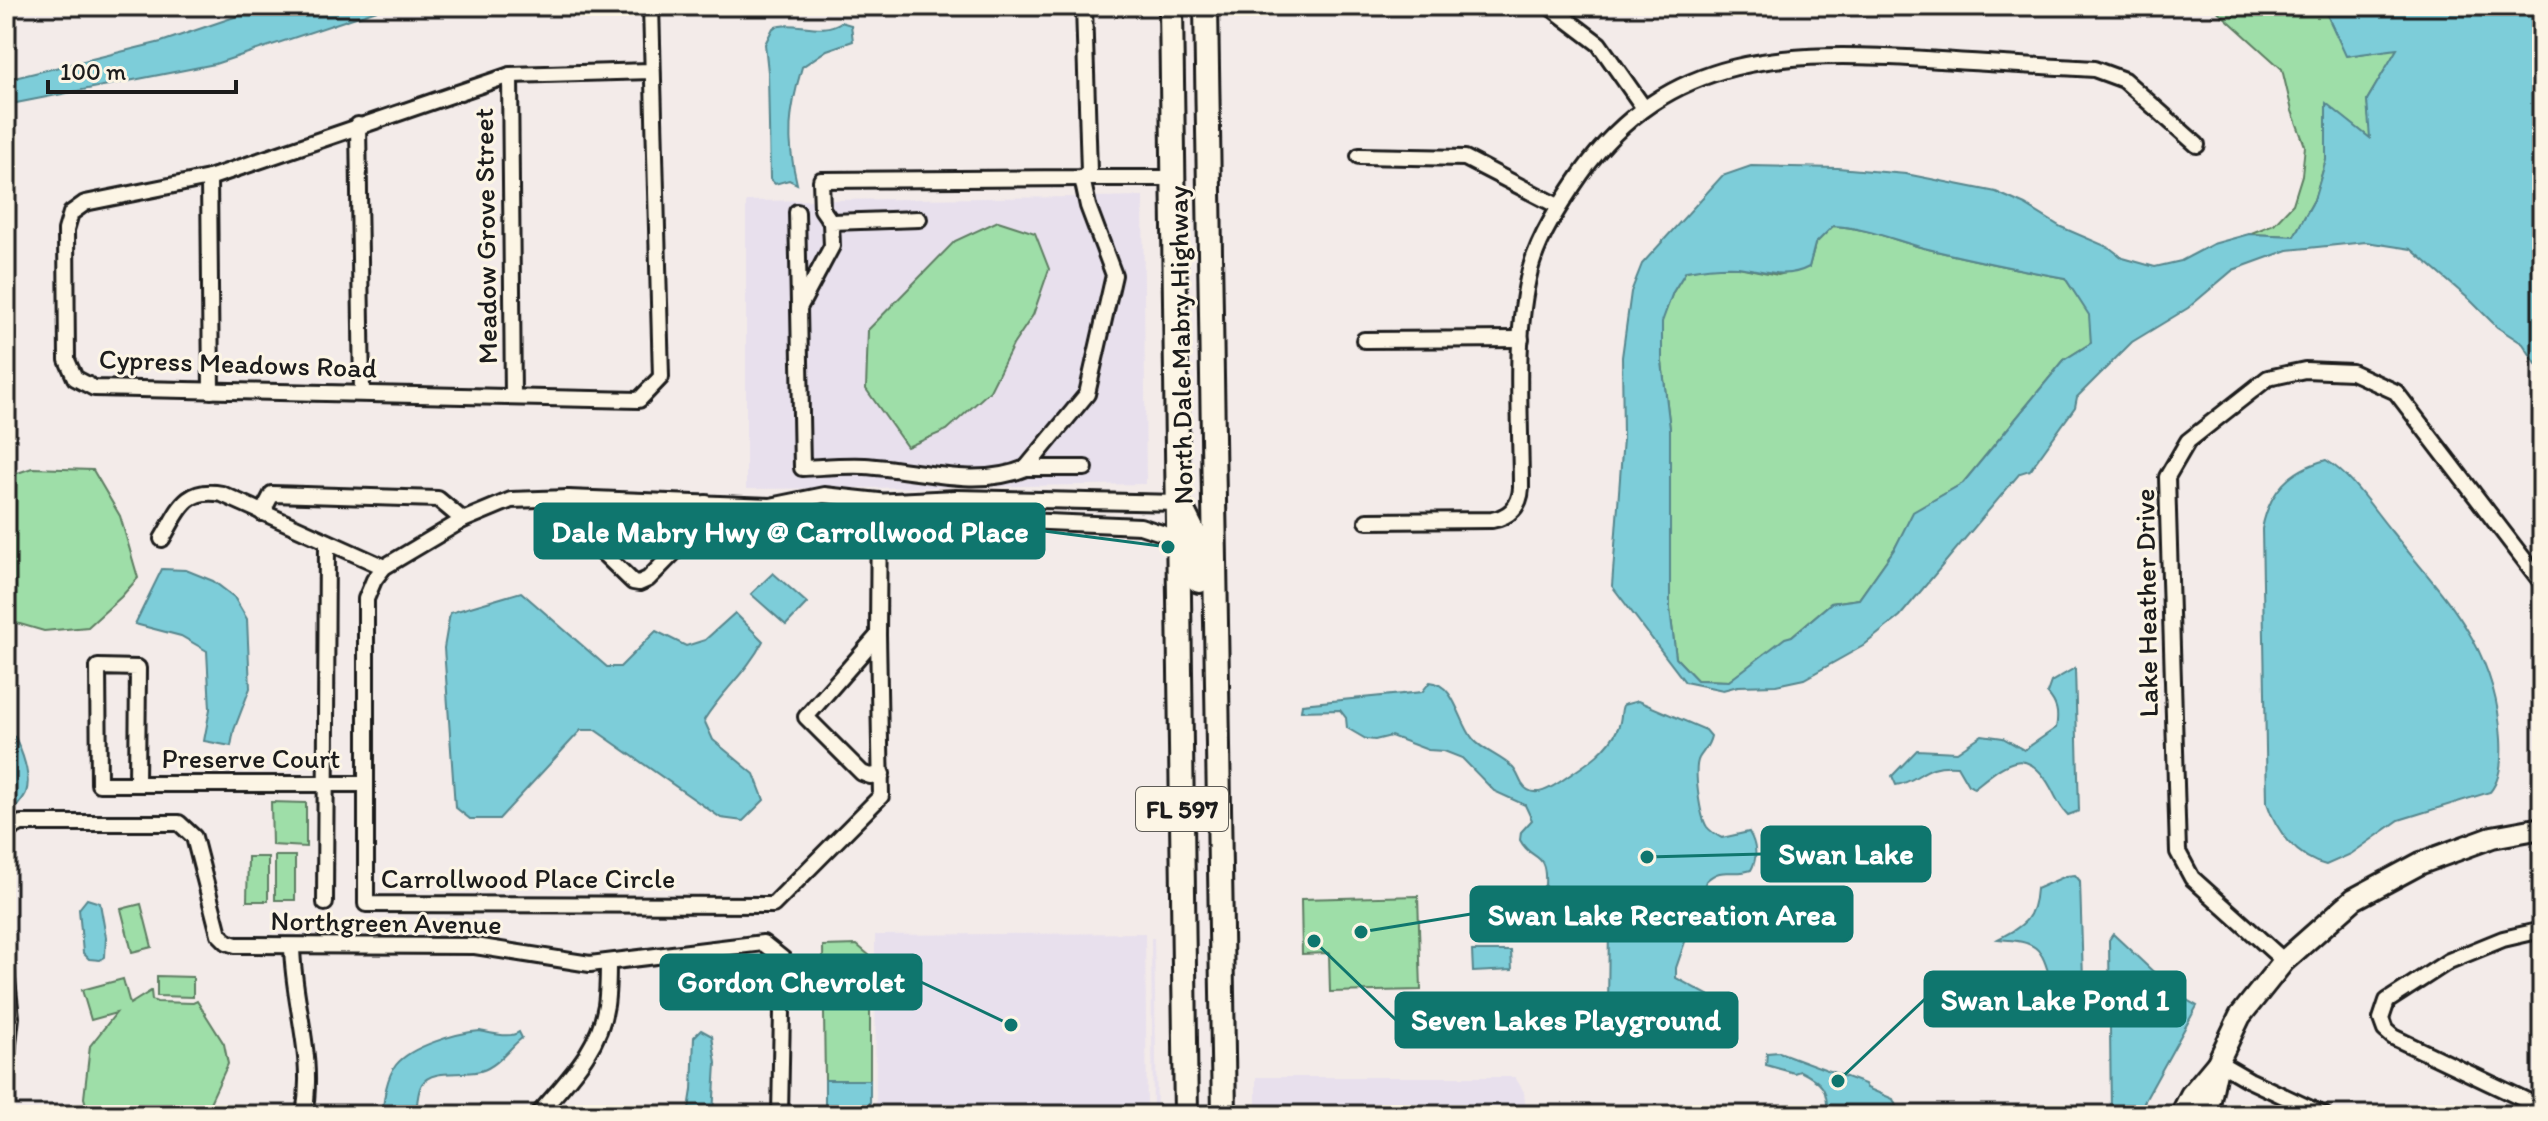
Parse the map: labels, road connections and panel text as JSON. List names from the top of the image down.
{
  "streets": {
    "main road": ["North Dale Mabry Highway", "FL 597"],
    "street": [
      "Meadow Grove Street",
      "Cypress Meadows Road",
      "Lake Heather Drive",
      "Preserve Court",
      "Carrollwood Place Circle",
      "Northgreen Avenue"
    ]
  },
  "crossings": [
    ["Meadow Grove Street", "Cypress Meadows Road"],
    ["Preserve Court", "Carrollwood Place Circle"]
  ],
  "places": [
    "Dale Mabry Hwy @ Carrollwood Place",
    "Swan Lake",
    "Swan Lake Recreation Area",
    "Seven Lakes Playground",
    "Gordon Chevrolet",
    "Swan Lake Pond 1"
  ],
  "scale_bar": "100 m"
}
